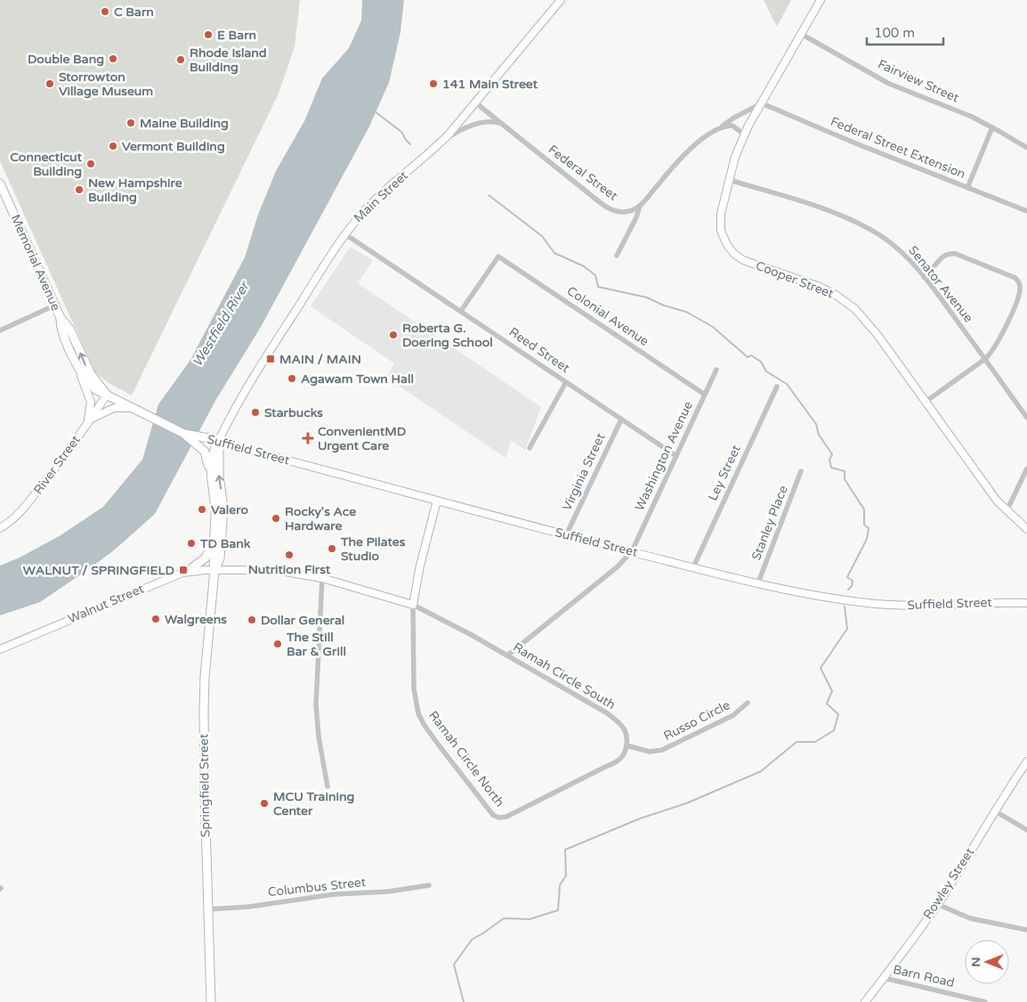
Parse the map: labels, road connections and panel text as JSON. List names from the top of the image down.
{
  "streets": {
    "main road": [
      "Main Street",
      "Memorial Avenue",
      "Cooper Street",
      "Suffield Street",
      "River Street",
      "Walnut Street",
      "Springfield Street",
      "Rowley Street"
    ],
    "street": [
      "Fairview Street",
      "Federal Street Extension",
      "Federal Street",
      "Senator Avenue",
      "Colonial Avenue",
      "Reed Street",
      "Washington Avenue",
      "Virginia Street",
      "Ley Street",
      "Stanley Place",
      "Ramah Circle South",
      "Russo Circle",
      "Ramah Circle North",
      "Columbus Street",
      "Barn Road"
    ]
  },
  "crossings": [
    ["Fairview Street", "Cooper Street"],
    ["Federal Street Extension", "Cooper Street"],
    ["Federal Street", "Main Street"],
    ["Main Street", "Reed Street"],
    ["Main Street", "Suffield Street"],
    ["Main Street", "Springfield Street"],
    ["Memorial Avenue", "Suffield Street"],
    ["Memorial Avenue", "River Street"],
    ["Cooper Street", "Senator Avenue"],
    ["Colonial Avenue", "Reed Street"],
    ["Colonial Avenue", "Washington Avenue"],
    ["Reed Street", "Washington Avenue"],
    ["Reed Street", "Virginia Street"],
    ["Suffield Street", "Washington Avenue"],
    ["Suffield Street", "Virginia Street"],
    ["Suffield Street", "Ley Street"],
    ["Suffield Street", "Stanley Place"],
    ["Suffield Street", "Springfield Street"],
    ["Washington Avenue", "Ramah Circle South"],
    ["Walnut Street", "Ramah Circle South"],
    ["Walnut Street", "Ramah Circle North"],
    ["Walnut Street", "Springfield Street"],
    ["Ramah Circle South", "Russo Circle"],
    ["Ramah Circle South", "Ramah Circle North"],
    ["Russo Circle", "Ramah Circle North"],
    ["Springfield Street", "Columbus Street"],
    ["Rowley Street", "Barn Road"]
  ],
  "water": ["Westfield River"],
  "places": {
    "other": [
      "C Barn",
      "E Barn",
      "Double Bang",
      "Rhode Island Building",
      "Storrowton Village Museum",
      "141 Main Street",
      "Maine Building",
      "Vermont Building",
      "Connecticut Building",
      "New Hampshire Building",
      "Roberta G. Doering School",
      "Agawam Town Hall",
      "Starbucks",
      "Valero",
      "Rocky's Ace Hardware",
      "TD Bank",
      "The Pilates Studio",
      "Nutrition First",
      "Walgreens",
      "Dollar General",
      "The Still Bar & Grill",
      "MCU Training Center"
    ],
    "transit": ["MAIN / MAIN", "WALNUT / SPRINGFIELD"],
    "health": ["ConvenientMD Urgent Care"]
  },
  "scale_bar": "100 m",
  "north": "left"
}
